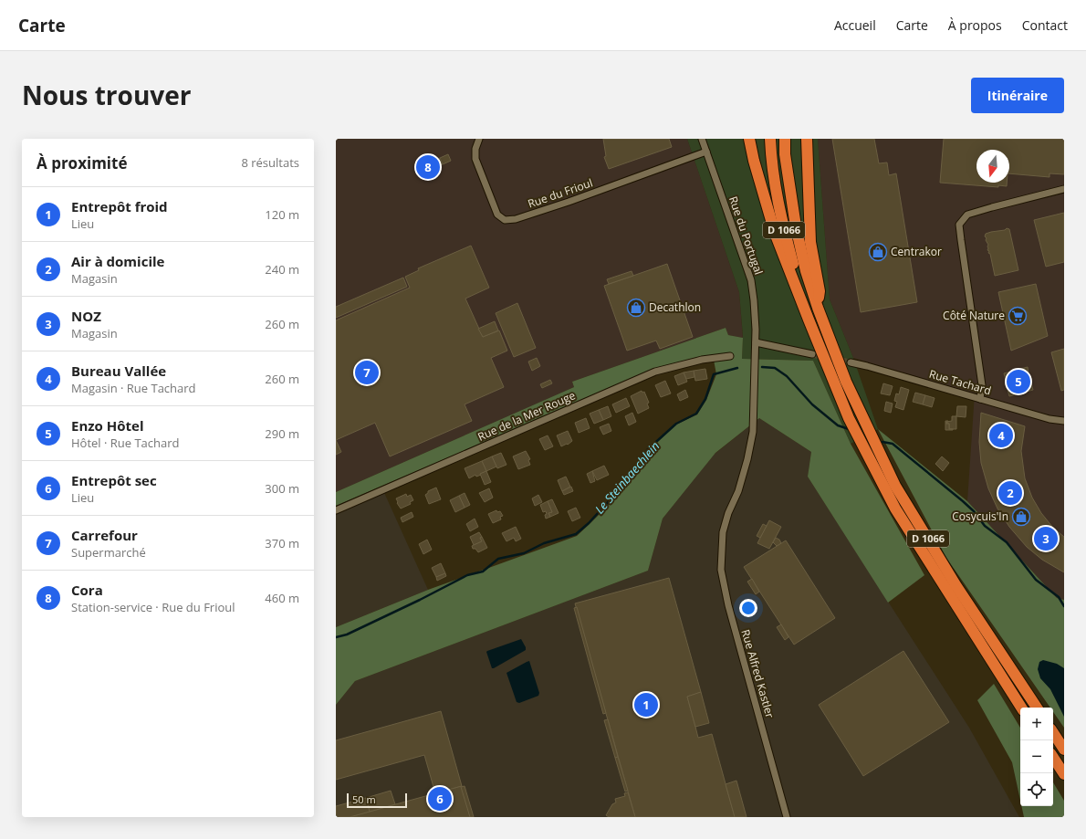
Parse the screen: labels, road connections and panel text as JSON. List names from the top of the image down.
{
  "streets": {
    "highway": ["D 1066"],
    "street": [
      "Rue du Frioul",
      "Rue du Portugal",
      "Rue Tachard",
      "Rue de la Mer Rouge",
      "Rue Alfred Kastler"
    ]
  },
  "crossings": [
    ["Rue du Frioul", "Rue du Portugal"],
    ["Rue du Portugal", "Rue Alfred Kastler"]
  ],
  "water": ["Le Steinbaechlein"],
  "places": {
    "shop": ["Centrakor", "Decathlon", "Cosycuis'In"],
    "supermarket": ["Côté Nature"]
  },
  "scale_bar": "50 m",
  "north": "bottom",
  "page": {
    "header": "Carte",
    "nav": [
      "Accueil",
      "Carte",
      "À propos",
      "Contact"
    ],
    "title": "Nous trouver",
    "buttons": "Itinéraire",
    "heading": ["À proximité", "8 résultats"],
    "pins": [
      "8",
      "7",
      "5",
      "4",
      "2",
      "3",
      "1",
      "6"
    ],
    "list": [
      {
        "mark": "1",
        "name": "Entrepôt froid",
        "note": "Lieu",
        "value": "120 m"
      },
      {
        "mark": "2",
        "name": "Air à domicile",
        "note": "Magasin",
        "value": "240 m"
      },
      {
        "mark": "3",
        "name": "NOZ",
        "note": "Magasin",
        "value": "260 m"
      },
      {
        "mark": "4",
        "name": "Bureau Vallée",
        "note": "Magasin · Rue Tachard",
        "value": "260 m"
      },
      {
        "mark": "5",
        "name": "Enzo Hôtel",
        "note": "Hôtel · Rue Tachard",
        "value": "290 m"
      },
      {
        "mark": "6",
        "name": "Entrepôt sec",
        "note": "Lieu",
        "value": "300 m"
      },
      {
        "mark": "7",
        "name": "Carrefour",
        "note": "Supermarché",
        "value": "370 m"
      },
      {
        "mark": "8",
        "name": "Cora",
        "note": "Station-service · Rue du Frioul",
        "value": "460 m"
      }
    ],
    "map_buttons": ["+", "−"],
    "scale": "50 m"
  }
}
